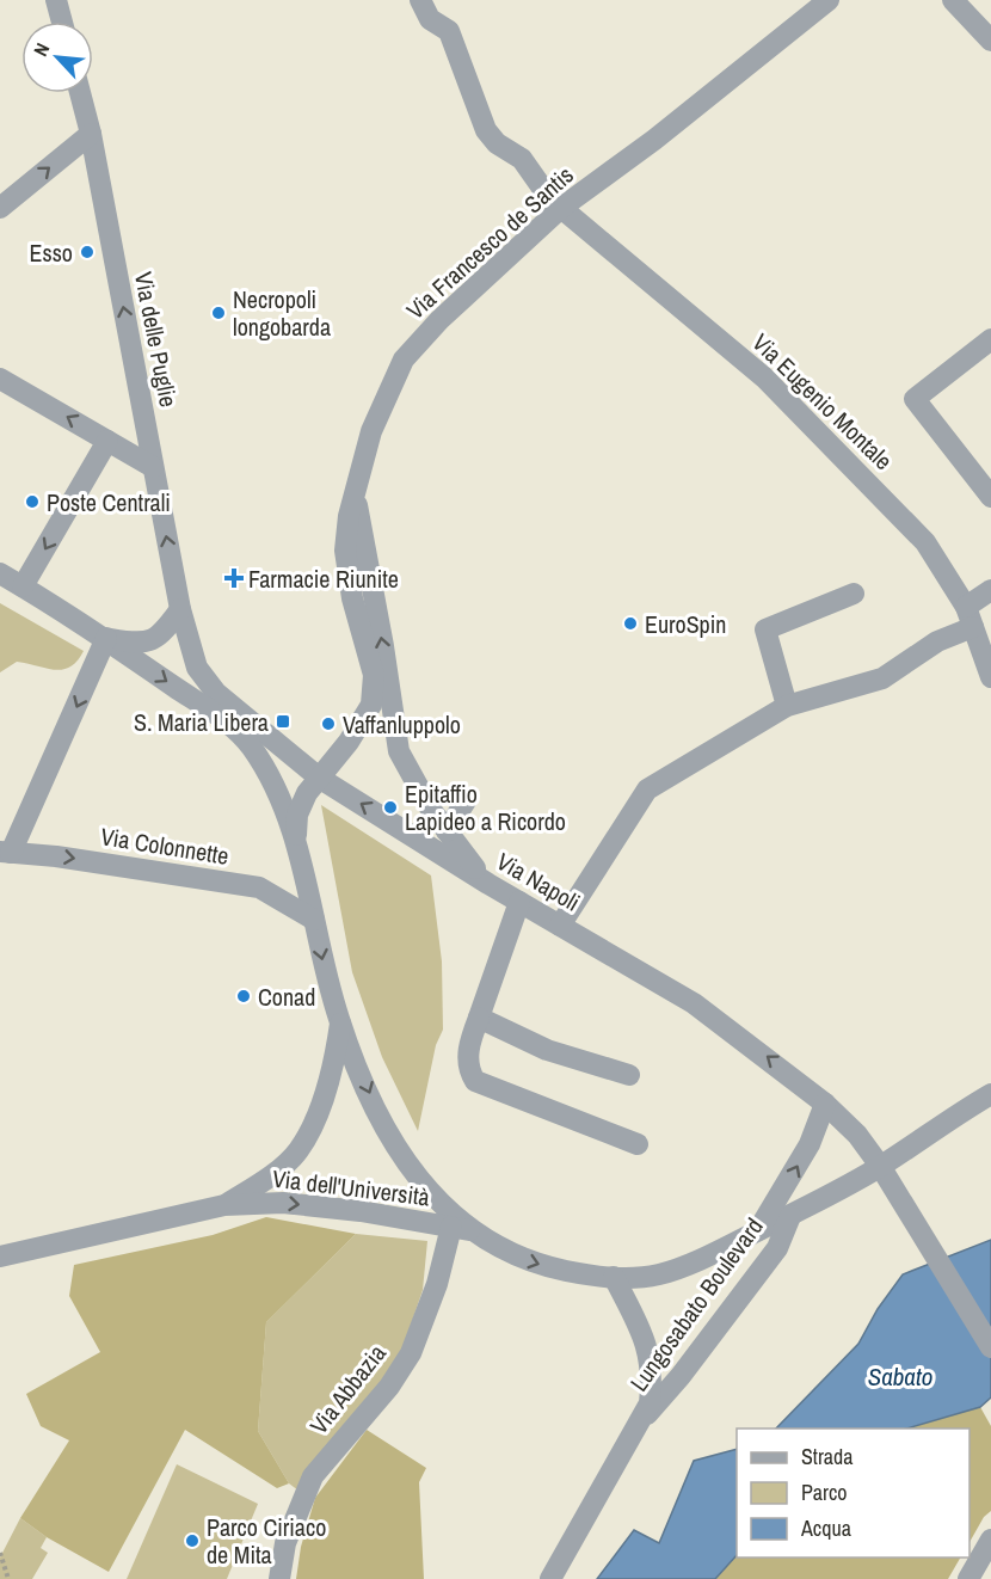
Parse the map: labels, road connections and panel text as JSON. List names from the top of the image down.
{
  "streets": {
    "street": [
      "Via Francesco de Santis",
      "Via delle Puglie",
      "Via Eugenio Montale",
      "Via Colonnette",
      "Via Napoli",
      "Via dell'Università",
      "Lungosabato Boulevard",
      "Via Abbazia"
    ]
  },
  "crossings": [
    ["Via Francesco de Santis", "Via Eugenio Montale"],
    ["Via Francesco de Santis", "Via Napoli"],
    ["Via delle Puglie", "Via Napoli"],
    ["Via dell'Università", "Via Abbazia"]
  ],
  "one_way": ["Via delle Puglie", "Via Colonnette", "Via Napoli"],
  "water": ["Sabato"],
  "places": {
    "other": [
      "Esso",
      "Necropoli longobarda",
      "Poste Centrali",
      "EuroSpin",
      "Vaffanluppolo",
      "Epitaffio Lapideo a Ricordo",
      "Conad",
      "Parco Ciriaco de Mita"
    ],
    "health": ["Farmacie Riunite"],
    "transit": ["S. Maria Libera"]
  },
  "legend": ["Strada", "Parco", "Acqua"],
  "north": "top left"
}
